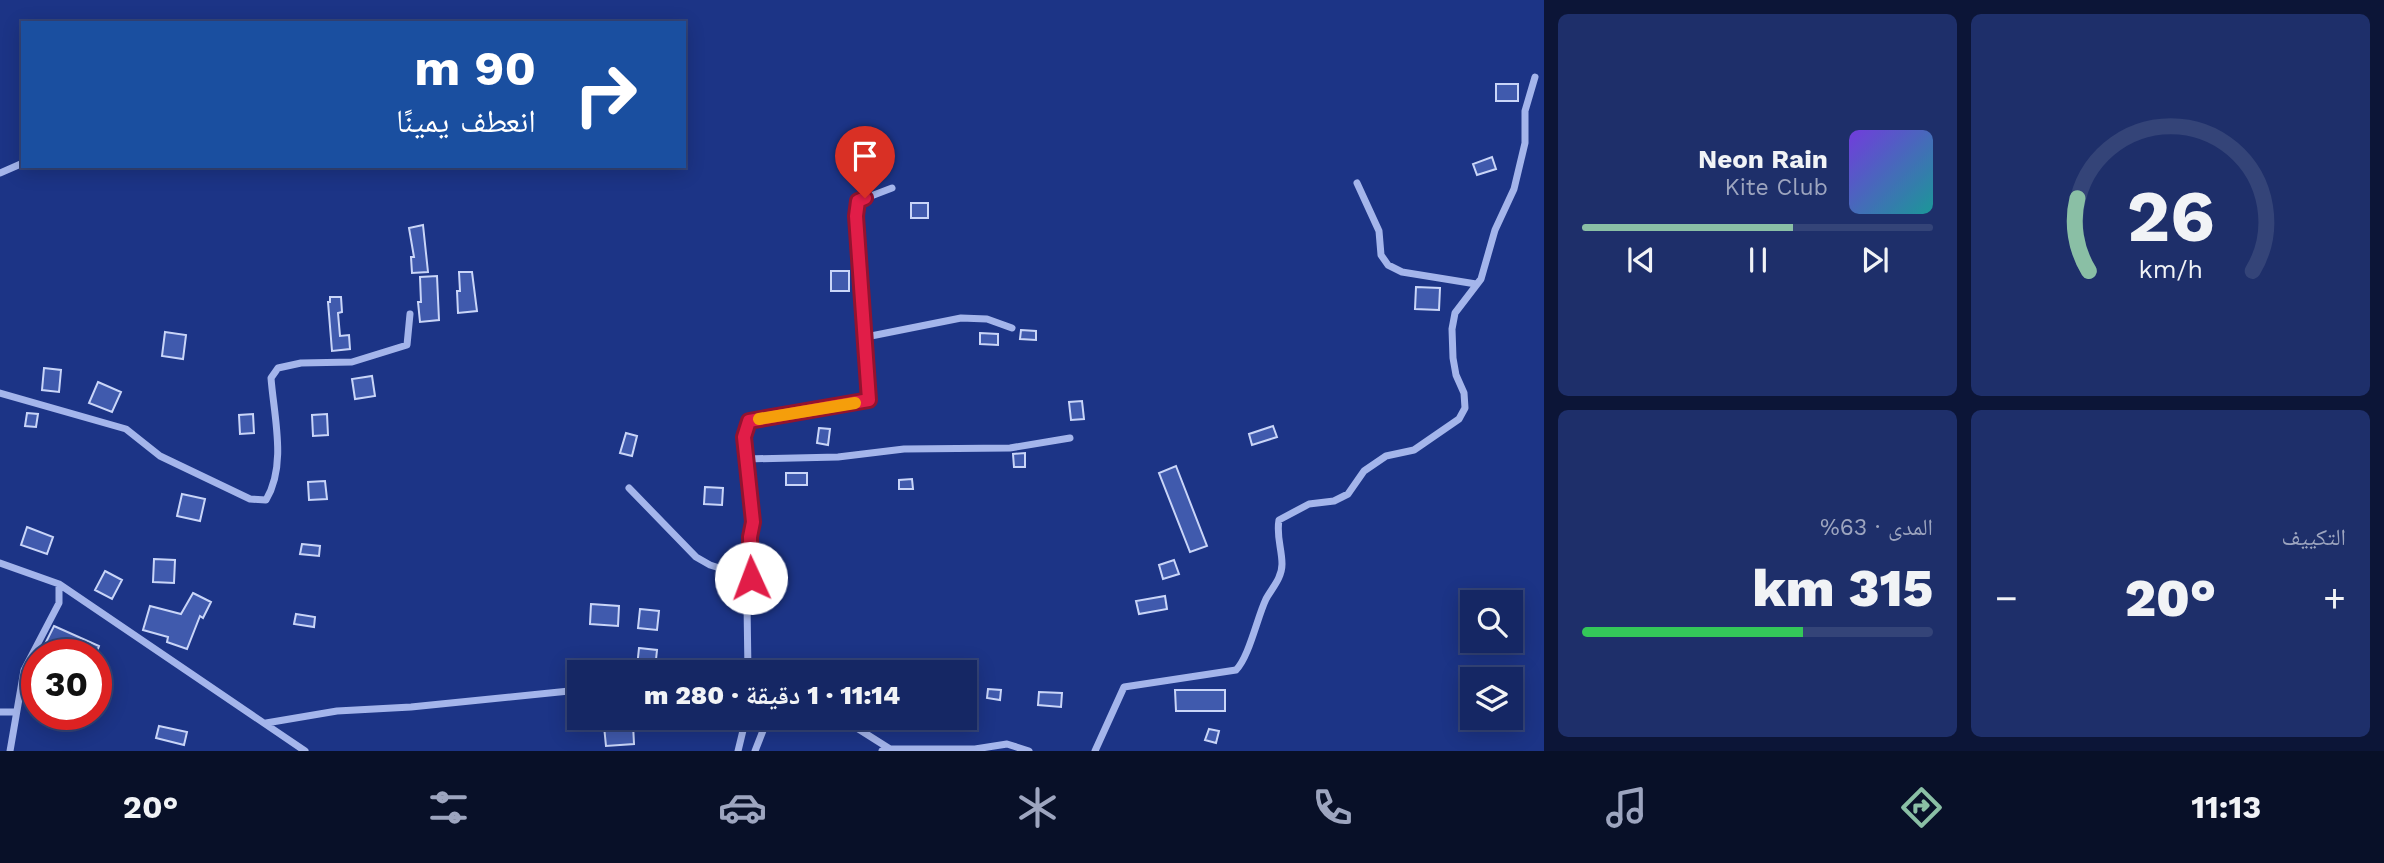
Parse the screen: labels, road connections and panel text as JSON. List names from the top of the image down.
{
  "page": {
    "turn": ["90 m", "انعطف يمينًا"],
    "song": ["Neon Rain", "Kite Club"],
    "tile": [
      "التكييف",
      ["المدى · 63%", "315 km"]
    ],
    "heat": ["−", "20°", "+"],
    "limit": "30",
    "trip": "11:14 · 1 دقيقة · 280 m",
    "tabs": ["11:13", "20°"],
    "gauge": ["26", "km/h"]
  }
}
